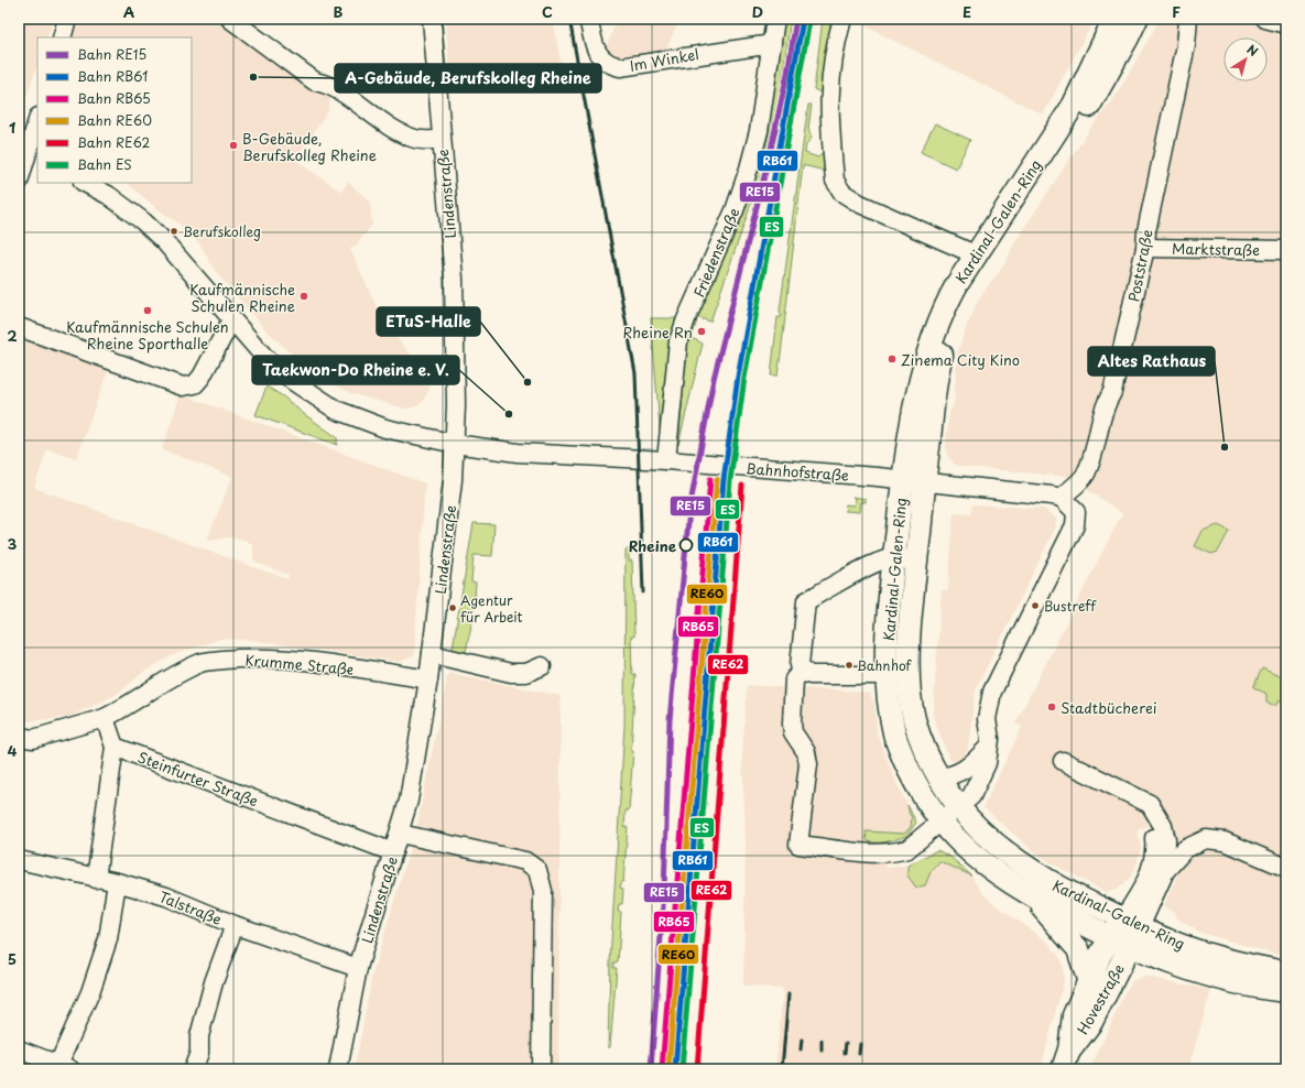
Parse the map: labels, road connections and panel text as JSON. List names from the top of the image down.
{
  "streets": {
    "main road": ["Kardinal-Galen-Ring", "Hovestraße"],
    "street": [
      "Im Winkel",
      "Lindenstraße",
      "Marktstraße",
      "Friedenstraße",
      "Poststraße",
      "Bahnhofstraße",
      "Krumme Straße",
      "Steinfurter Straße",
      "Talstraße"
    ]
  },
  "crossings": [
    ["Im Winkel", "Friedenstraße"],
    ["Lindenstraße", "Bahnhofstraße"],
    ["Lindenstraße", "Krumme Straße"],
    ["Lindenstraße", "Steinfurter Straße"],
    ["Lindenstraße", "Talstraße"],
    ["Kardinal-Galen-Ring", "Bahnhofstraße"],
    ["Kardinal-Galen-Ring", "Hovestraße"],
    ["Marktstraße", "Poststraße"],
    ["Friedenstraße", "Bahnhofstraße"],
    ["Poststraße", "Bahnhofstraße"]
  ],
  "places": [
    "A-Gebäude, Berufskolleg Rheine",
    "B-Gebäude, Berufskolleg Rheine",
    "Berufskolleg",
    "Kaufmännische Schulen Rheine",
    "Kaufmännische Schulen Rheine Sporthalle",
    "Rheine Rn",
    "Zinema City Kino",
    "ETuS-Halle",
    "Taekwon-Do Rheine e. V.",
    "Altes Rathaus",
    "Rheine",
    "Bustreff",
    "Agentur für Arbeit",
    "Bahnhof",
    "Stadtbücherei"
  ],
  "lines": [
    "rail line RE15",
    "rail line RB61",
    "rail line ES",
    "rail line RB65",
    "rail line RE60",
    "rail line RE62"
  ],
  "legend": [
    "Bahn RE15",
    "Bahn RB61",
    "Bahn RB65",
    "Bahn RE60",
    "Bahn RE62",
    "Bahn ES"
  ],
  "north": "top right",
  "grid": {
    "columns": [
      "A",
      "B",
      "C",
      "D",
      "E",
      "F"
    ],
    "rows": [
      "1",
      "2",
      "3",
      "4",
      "5"
    ]
  }
}
